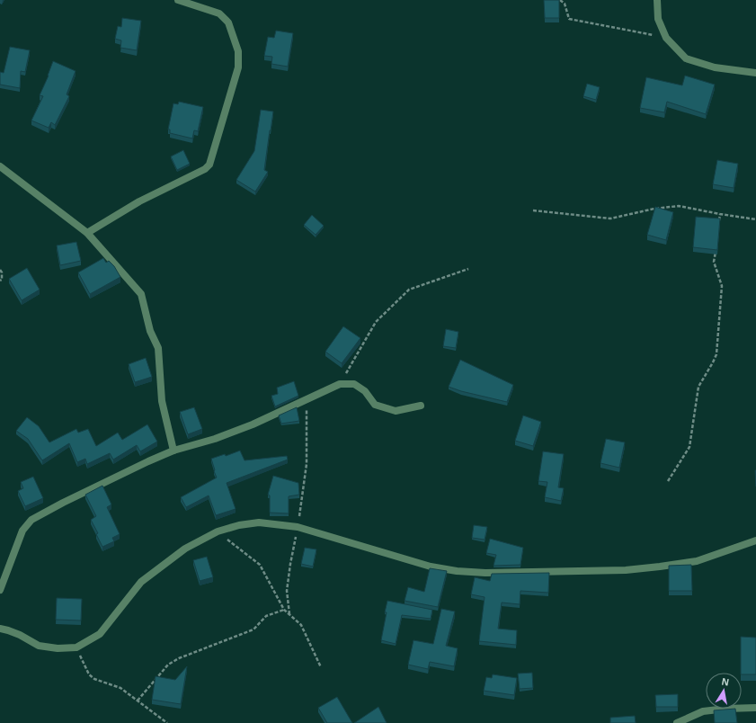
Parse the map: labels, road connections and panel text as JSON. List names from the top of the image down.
{
  "north": "top"
}
